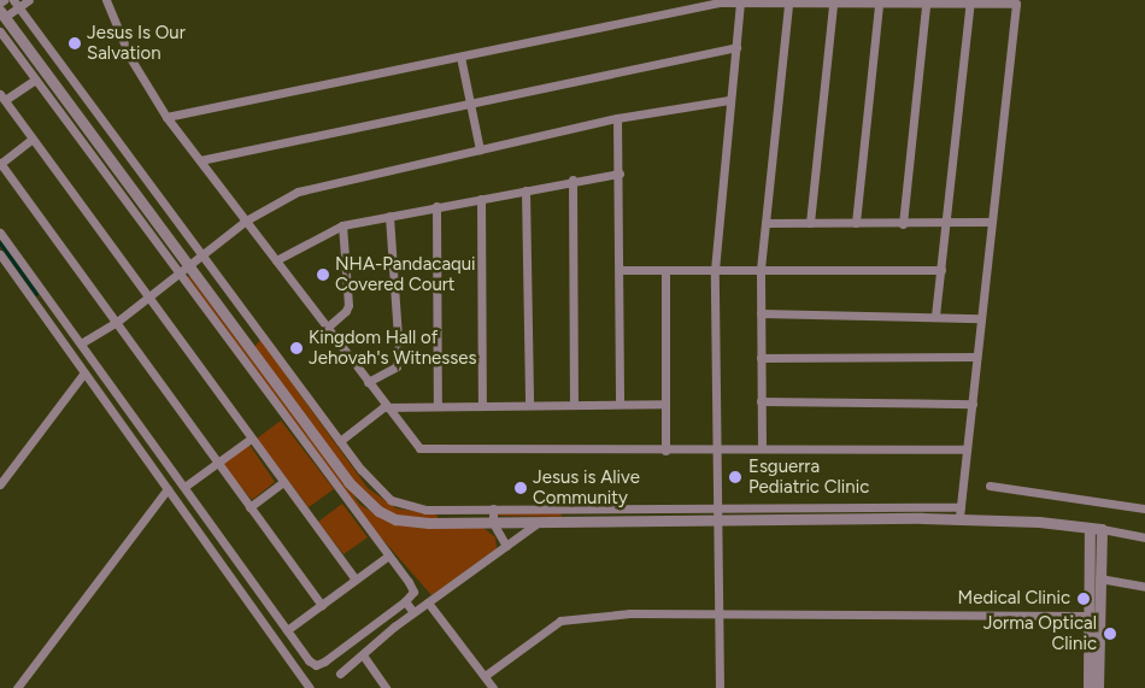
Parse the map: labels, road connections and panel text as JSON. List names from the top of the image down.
{
  "places": [
    "Jesus Is Our Salvation",
    "NHA-Pandacaqui Covered Court",
    "Kingdom Hall of Jehovah's Witnesses",
    "Esguerra Pediatric Clinic",
    "Jesus is Alive Community",
    "Medical Clinic",
    "Jorma Optical Clinic"
  ]
}
